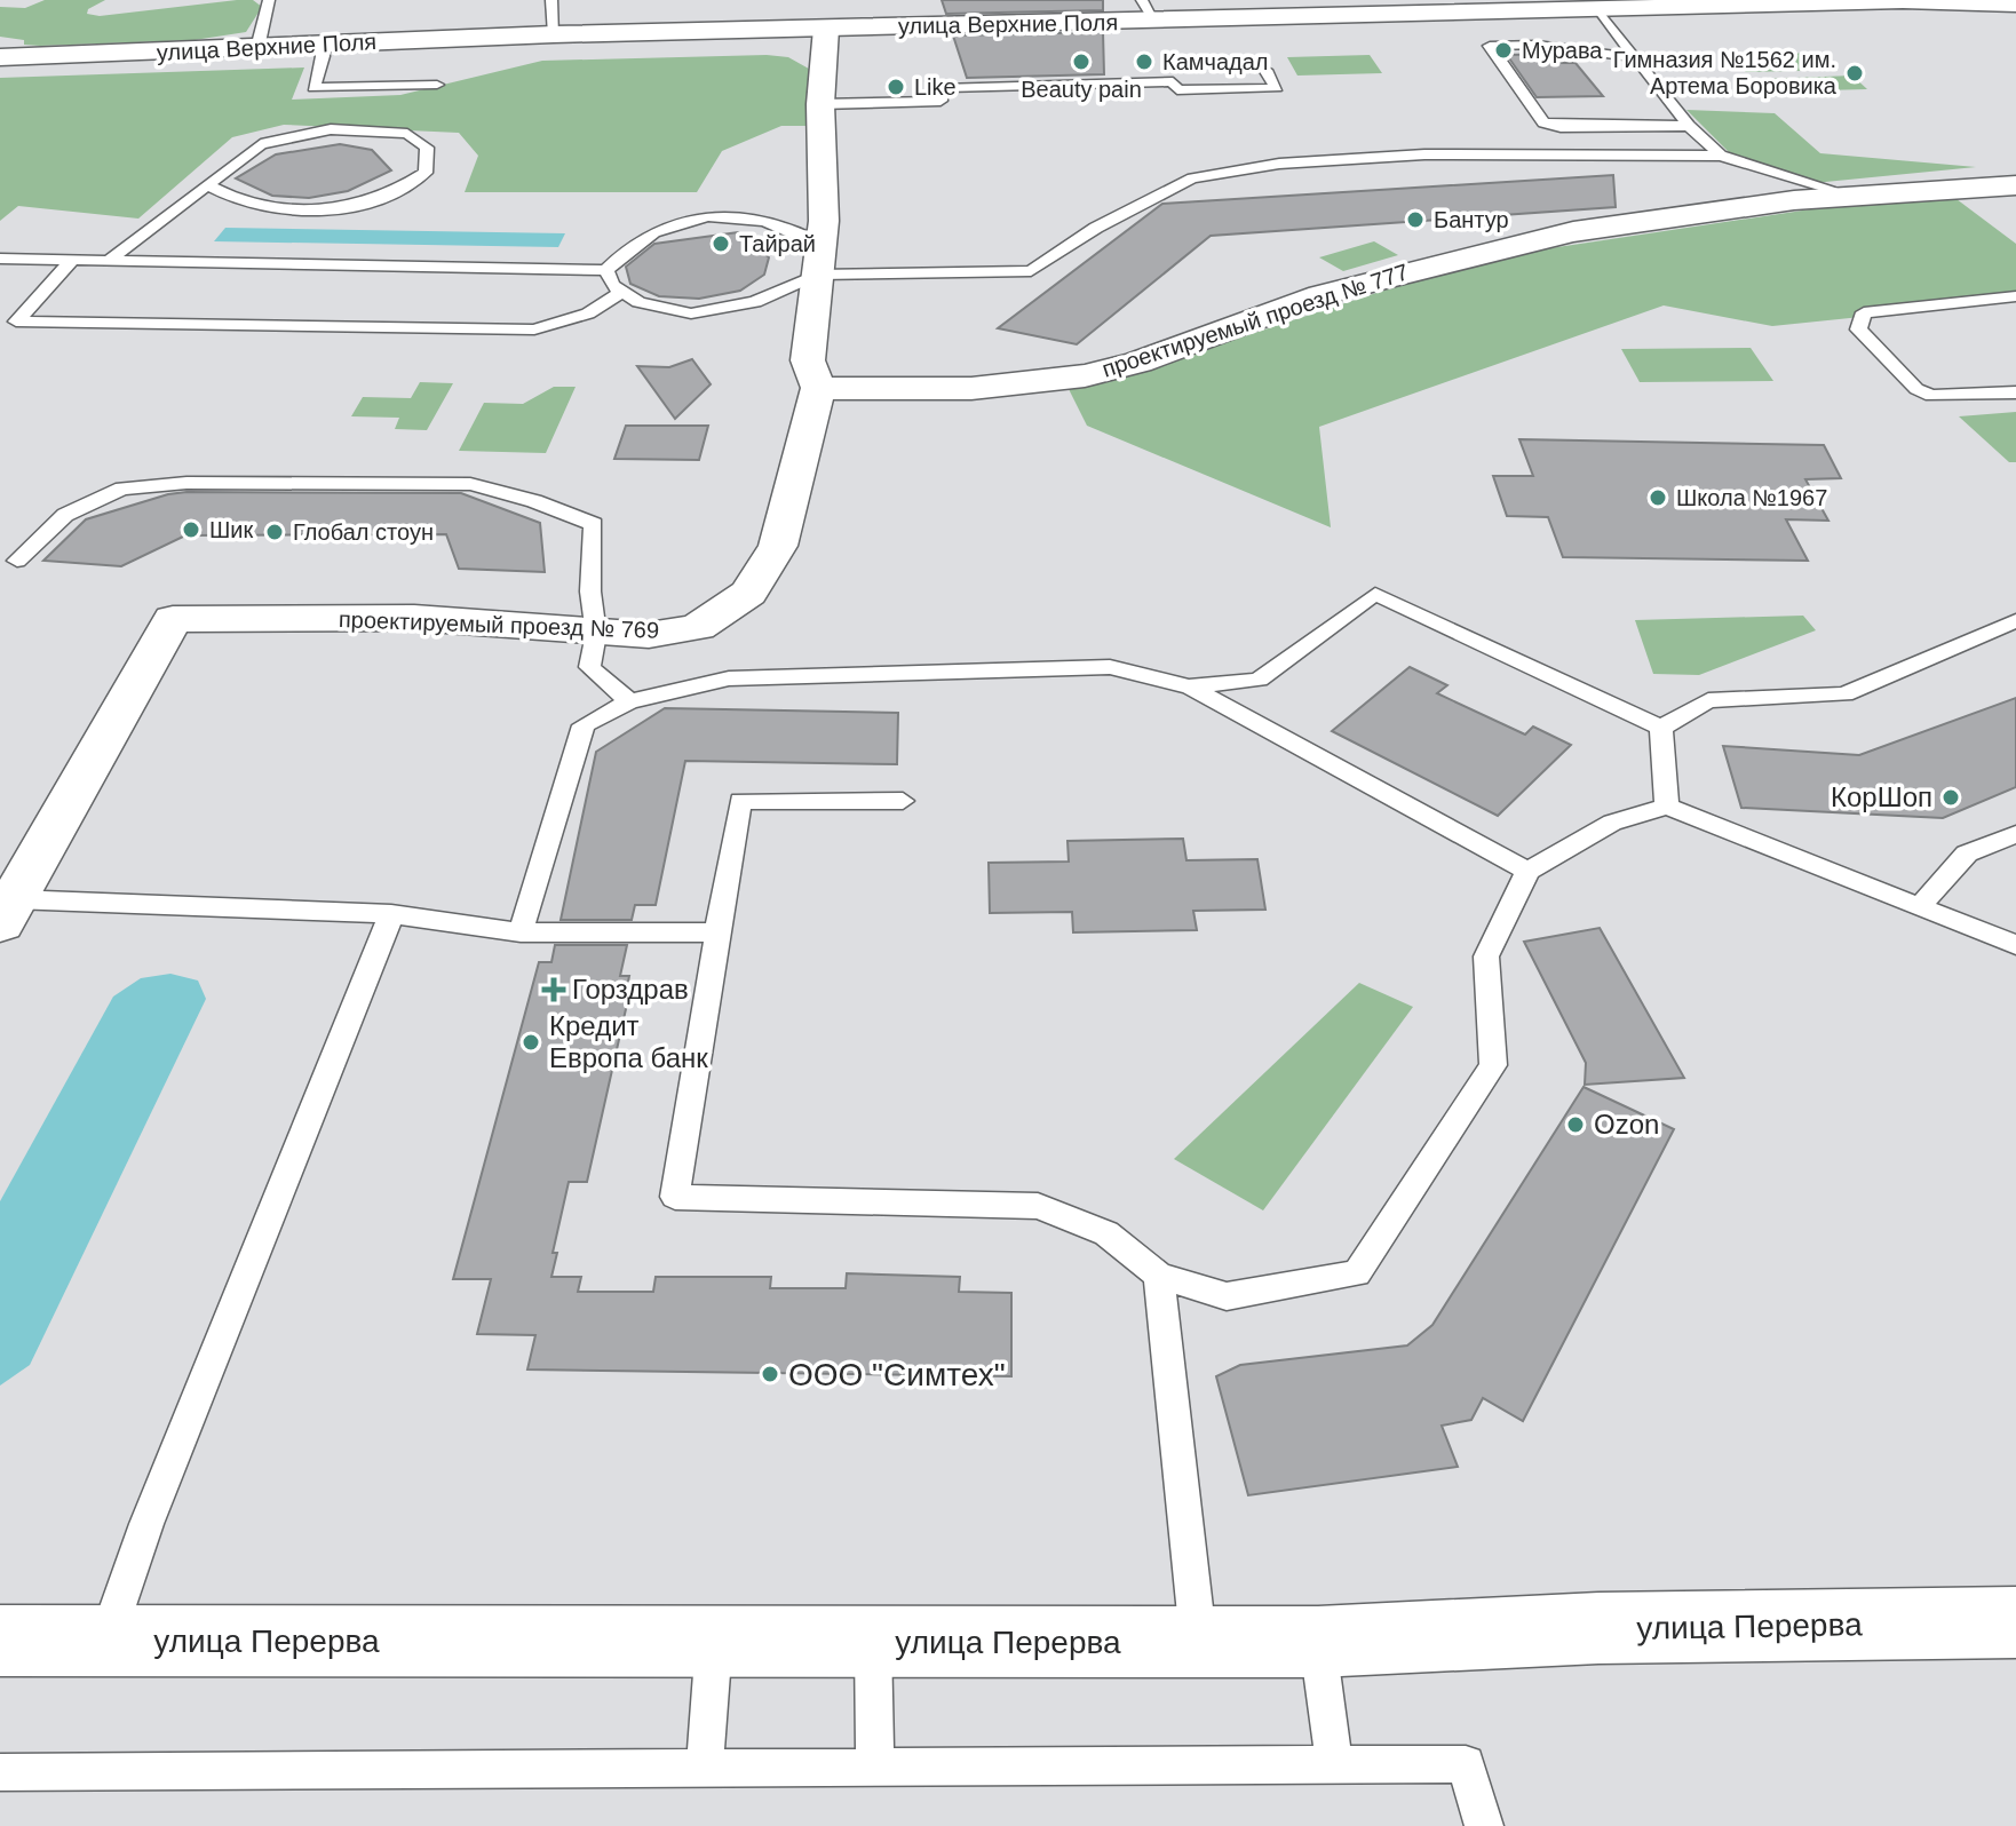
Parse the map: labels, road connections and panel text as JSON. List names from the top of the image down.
{
  "streets": {
    "street": [
      "улица Верхние Поля",
      "проектируемый проезд № 777",
      "проектируемый проезд № 769",
      "улица Перерва"
    ]
  },
  "crossings": [
    ["улица Верхние Поля", "проектируемый проезд № 769"],
    ["проектируемый проезд № 777", "проектируемый проезд № 769"]
  ],
  "places": {
    "other": [
      "Мурава",
      "Beauty pain",
      "Камчадал",
      "Гимназия №1562 им. Артема Боровика",
      "Like",
      "Бантур",
      "Тайрай",
      "Школа №1967",
      "Шик",
      "Глобал стоун",
      "КорШоп",
      "Кредит Европа банк",
      "Ozon",
      "ООО \"Симтех\""
    ],
    "health": ["Горздрав"]
  }
}
